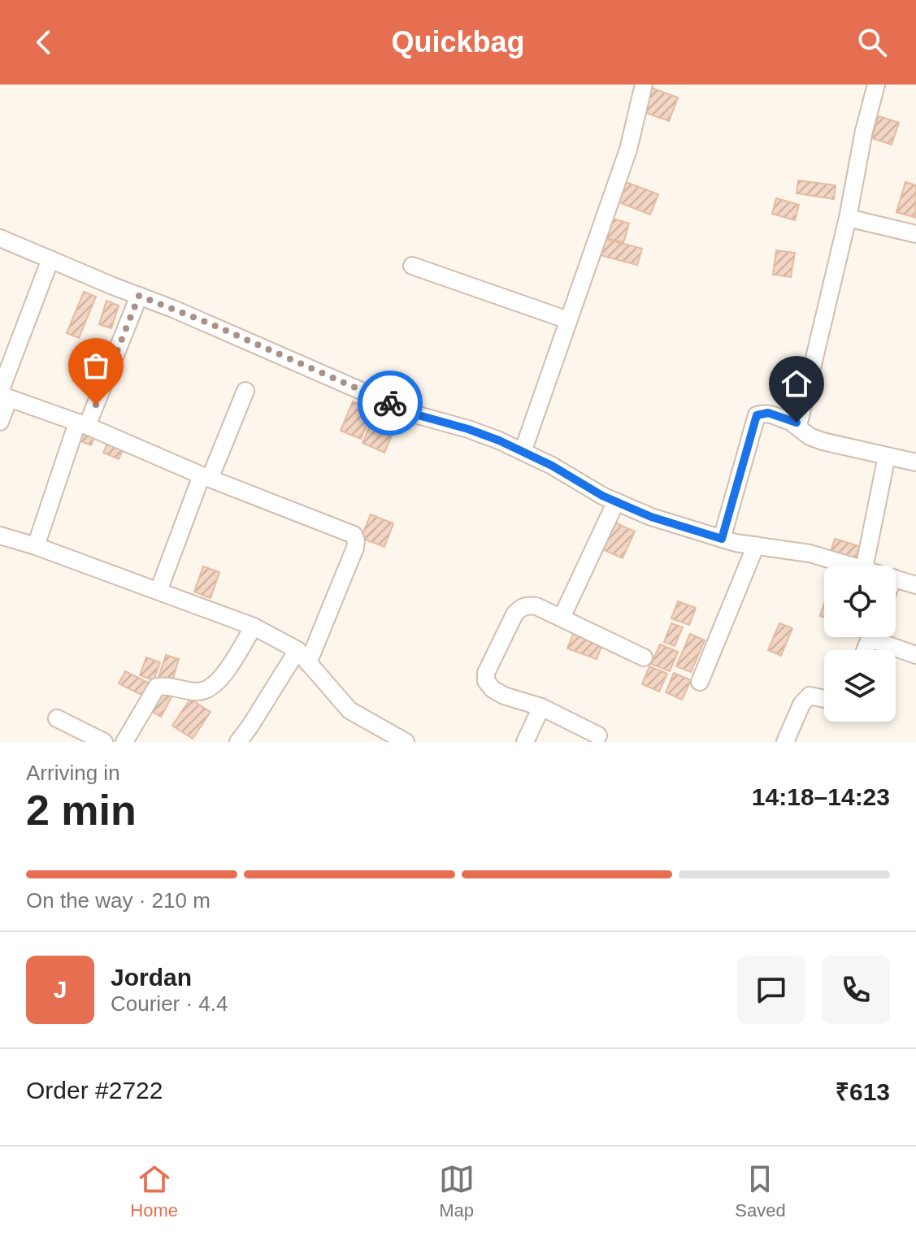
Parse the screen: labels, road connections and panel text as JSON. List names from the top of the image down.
{
  "page": {
    "header": "Quickbag",
    "heading": ["2 min", "Arriving in", "14:18–14:23"],
    "panel": [
      "Jordan",
      "Courier · 4.4",
      "Order #2722",
      "₹613"
    ],
    "bar": "On the way · 210 m",
    "round": "J",
    "tabs": ["Home", "Map", "Saved"]
  }
}
